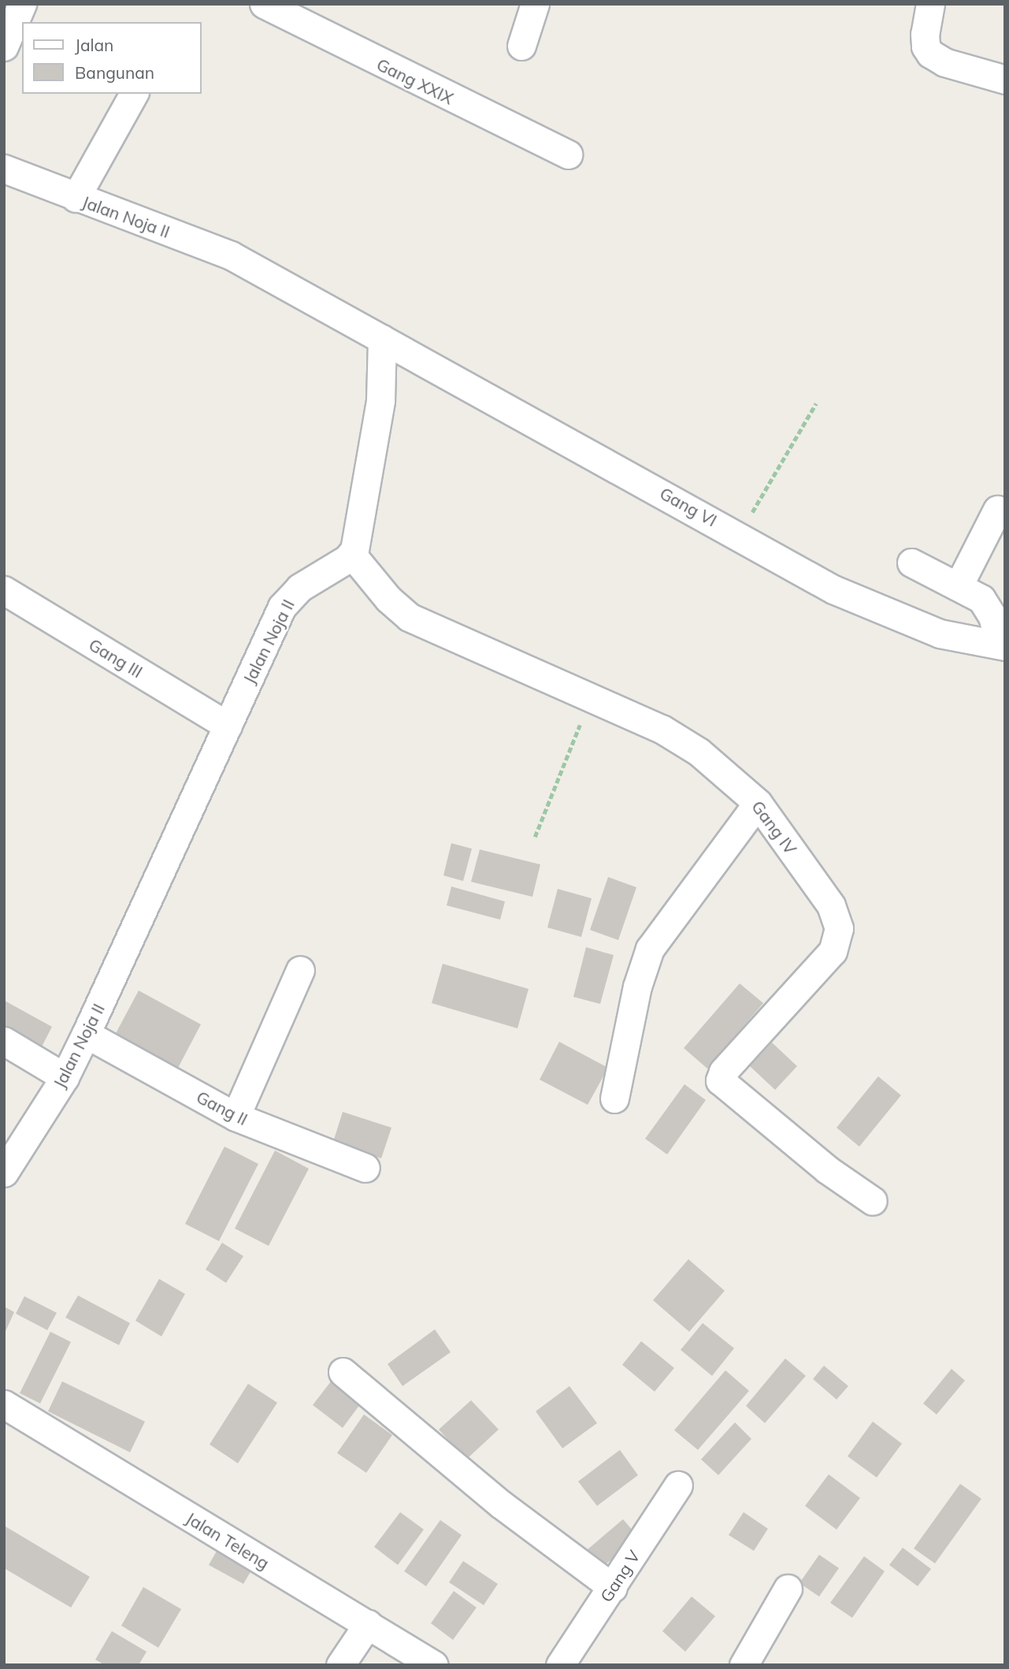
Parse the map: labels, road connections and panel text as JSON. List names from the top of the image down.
{
  "streets": {
    "street": [
      "Gang XXIX",
      "Jalan Noja II",
      "Gang VI",
      "Gang III",
      "Gang IV",
      "Gang II",
      "Jalan Teleng",
      "Gang V"
    ]
  },
  "crossings": [
    ["Jalan Noja II", "Gang VI"],
    ["Jalan Noja II", "Gang III"],
    ["Jalan Noja II", "Gang IV"],
    ["Jalan Noja II", "Gang II"]
  ],
  "legend": ["Jalan", "Bangunan"]
}
